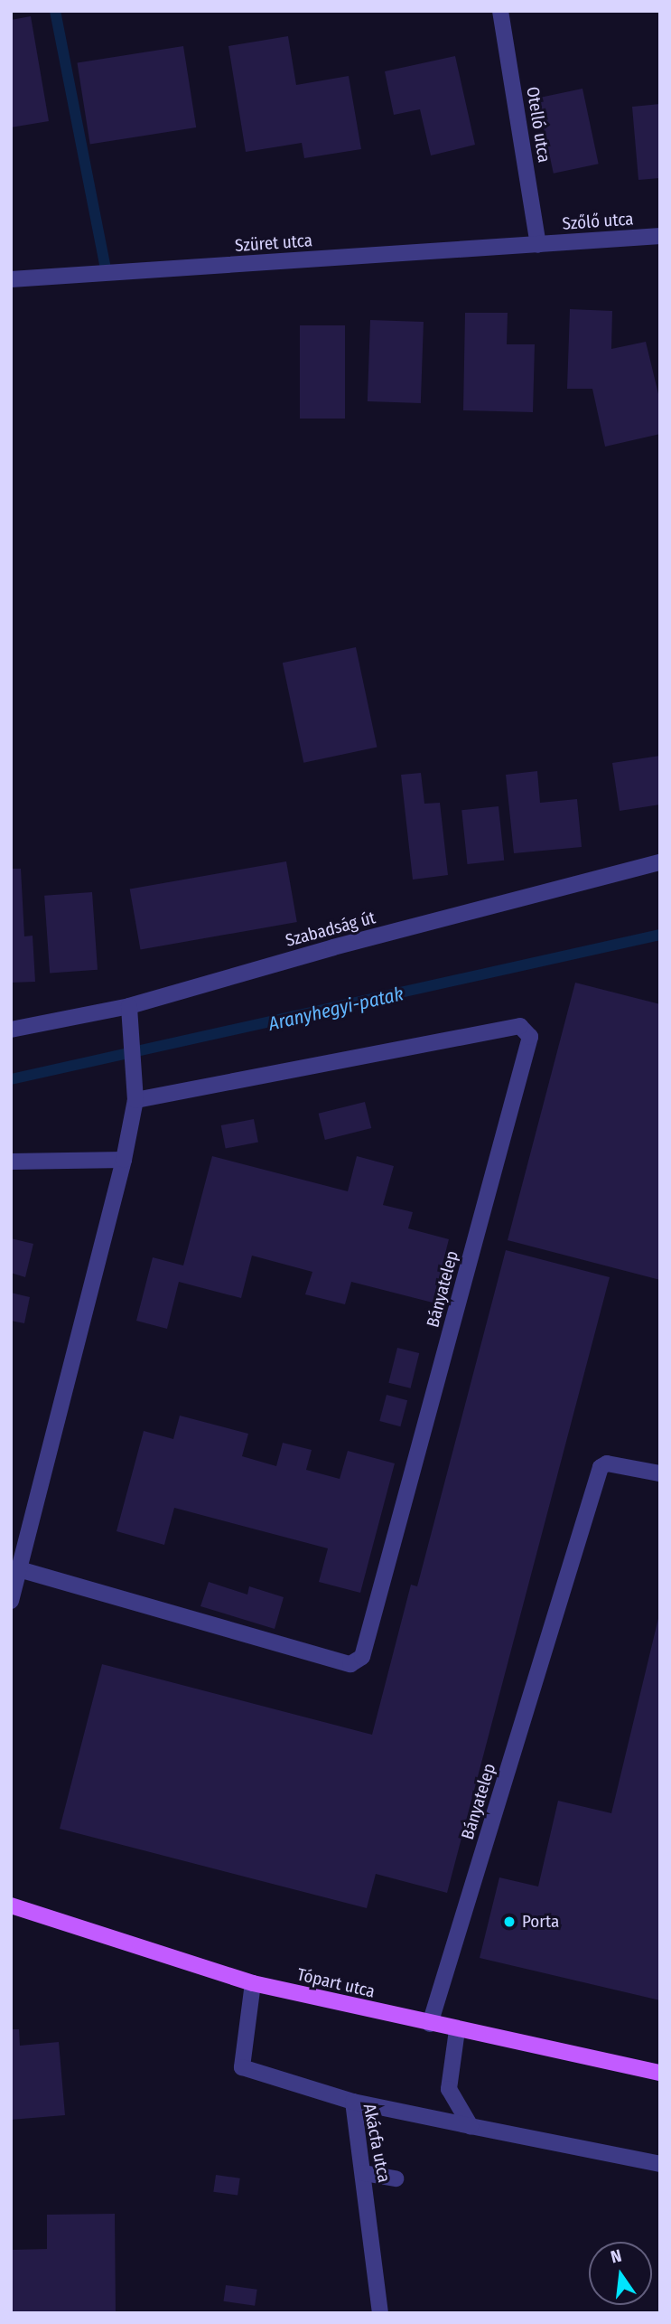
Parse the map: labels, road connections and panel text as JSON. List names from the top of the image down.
{
  "streets": {
    "main road": ["Tópart utca"],
    "street": [
      "Otelló utca",
      "Szőlő utca",
      "Szüret utca",
      "Szabadság út",
      "Bányatelep",
      "Akácfa utca"
    ]
  },
  "crossings": [
    ["Otelló utca", "Szőlő utca"],
    ["Otelló utca", "Szüret utca"],
    ["Szőlő utca", "Szüret utca"],
    ["Bányatelep", "Tópart utca"],
    ["Tópart utca", "Akácfa utca"]
  ],
  "water": ["Aranyhegyi-patak"],
  "places": ["Porta"],
  "north": "top"
}
